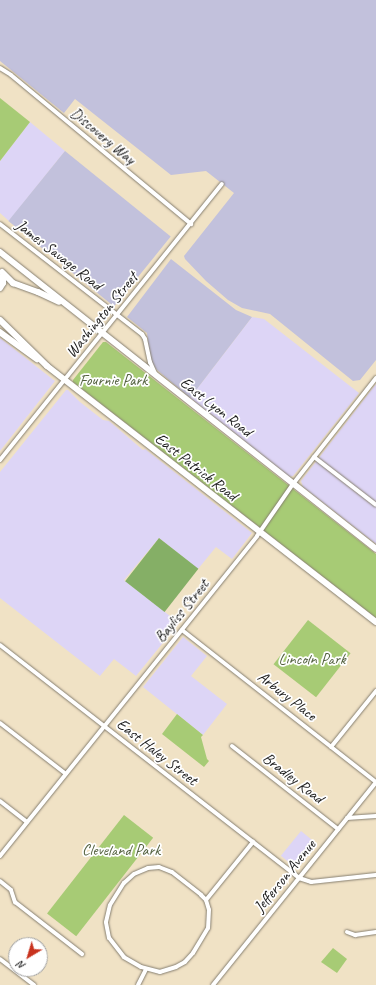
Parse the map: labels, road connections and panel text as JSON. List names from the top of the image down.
{
  "streets": {
    "highway": ["East Lyon Road", "East Patrick Road"],
    "street": [
      "Discovery Way",
      "James Savage Road",
      "Washington Street",
      "Bayliss Street",
      "Arbury Place",
      "East Haley Street",
      "Bradley Road",
      "Jefferson Avenue"
    ]
  },
  "crossings": [
    ["Discovery Way", "Washington Street"],
    ["James Savage Road", "Washington Street"],
    ["James Savage Road", "East Lyon Road"],
    ["Washington Street", "East Lyon Road"],
    ["Washington Street", "East Patrick Road"],
    ["East Lyon Road", "Bayliss Street"],
    ["East Patrick Road", "Bayliss Street"],
    ["Bayliss Street", "Arbury Place"],
    ["Bayliss Street", "East Haley Street"],
    ["Arbury Place", "Jefferson Avenue"],
    ["East Haley Street", "Jefferson Avenue"],
    ["Bradley Road", "Jefferson Avenue"]
  ],
  "parks": ["Fournie Park", "Lincoln Park", "Cleveland Park"],
  "north": "bottom left"
}
